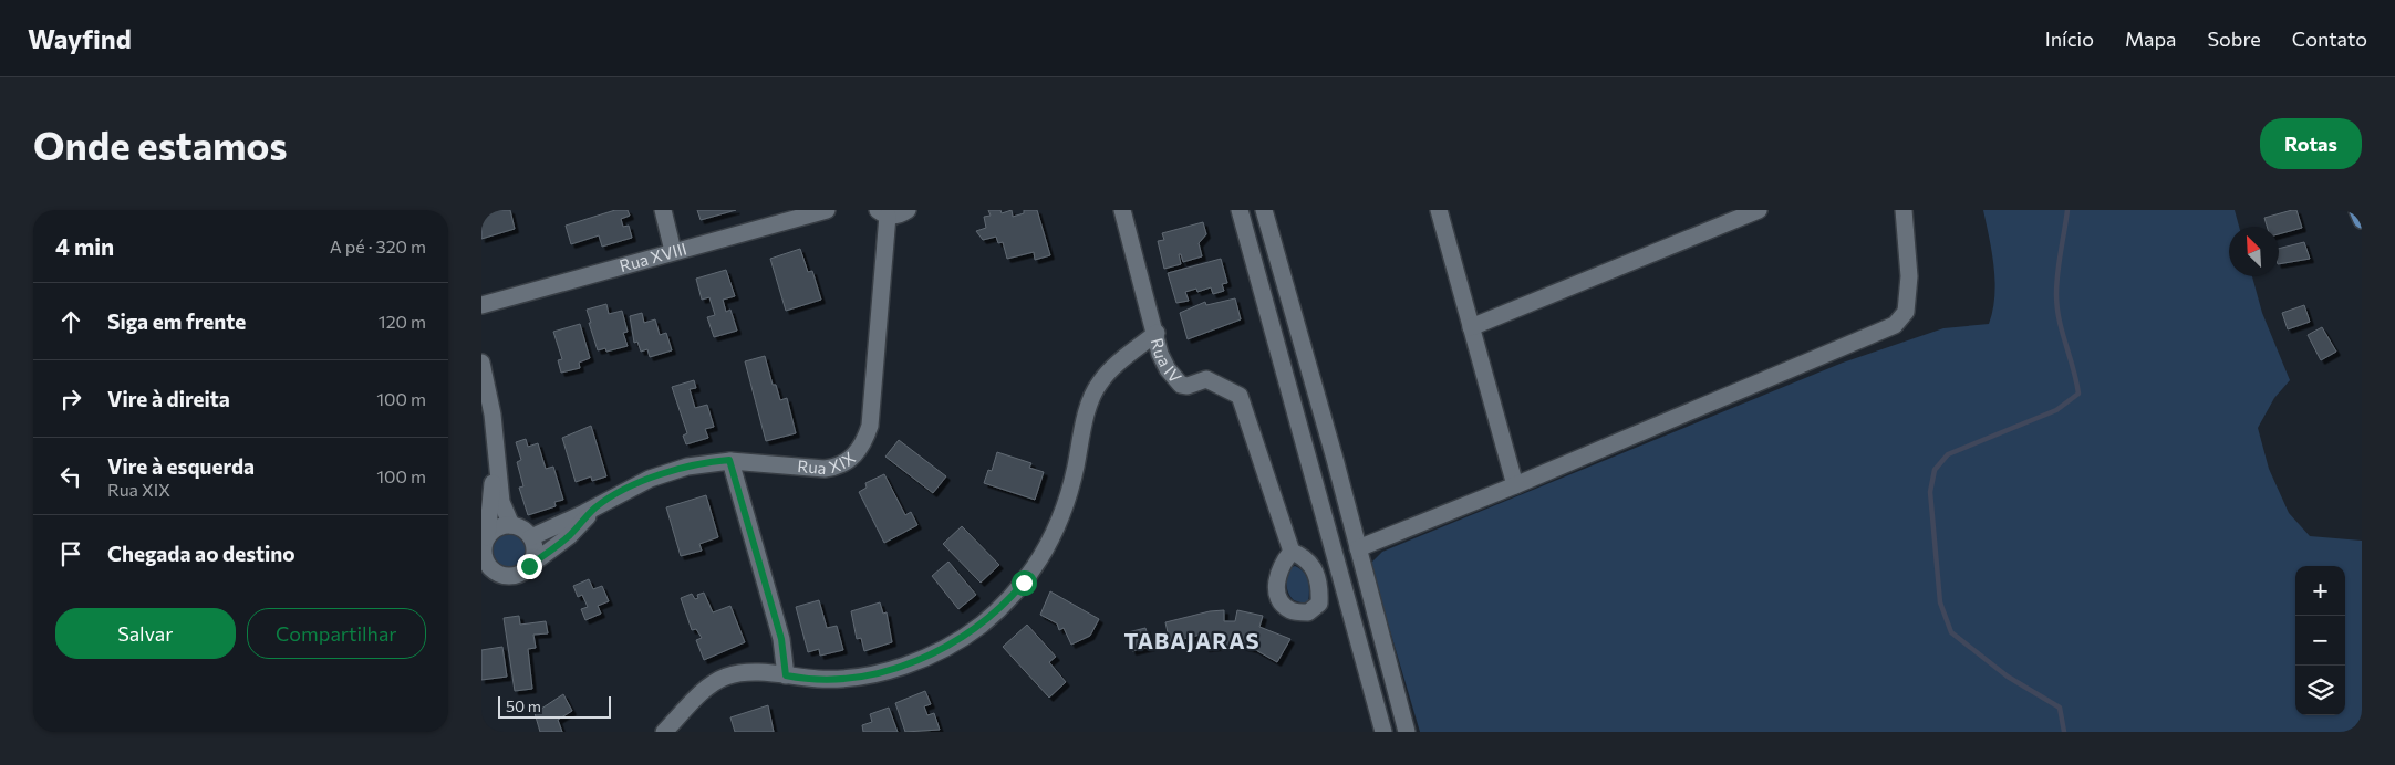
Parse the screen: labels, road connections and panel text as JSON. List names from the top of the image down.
{
  "streets": {
    "street": ["Rua XVIII", "Rua IV", "Rua XIX"]
  },
  "districts": ["TABAJARAS"],
  "scale_bar": "50 m",
  "north": "top left",
  "page": {
    "header": "Wayfind",
    "nav": [
      "Início",
      "Mapa",
      "Sobre",
      "Contato"
    ],
    "buttons": [
      "Rotas",
      ["Salvar", "Compartilhar"]
    ],
    "title": "Onde estamos",
    "heading": ["4 min", "A pé · 320 m"],
    "list": [
      ["Siga em frente", "120 m"],
      ["Vire à direita", "100 m"],
      ["Vire à esquerda", "Rua XIX", "100 m"],
      "Chegada ao destino"
    ],
    "map_buttons": ["+", "−"],
    "scale": "50 m"
  }
}
